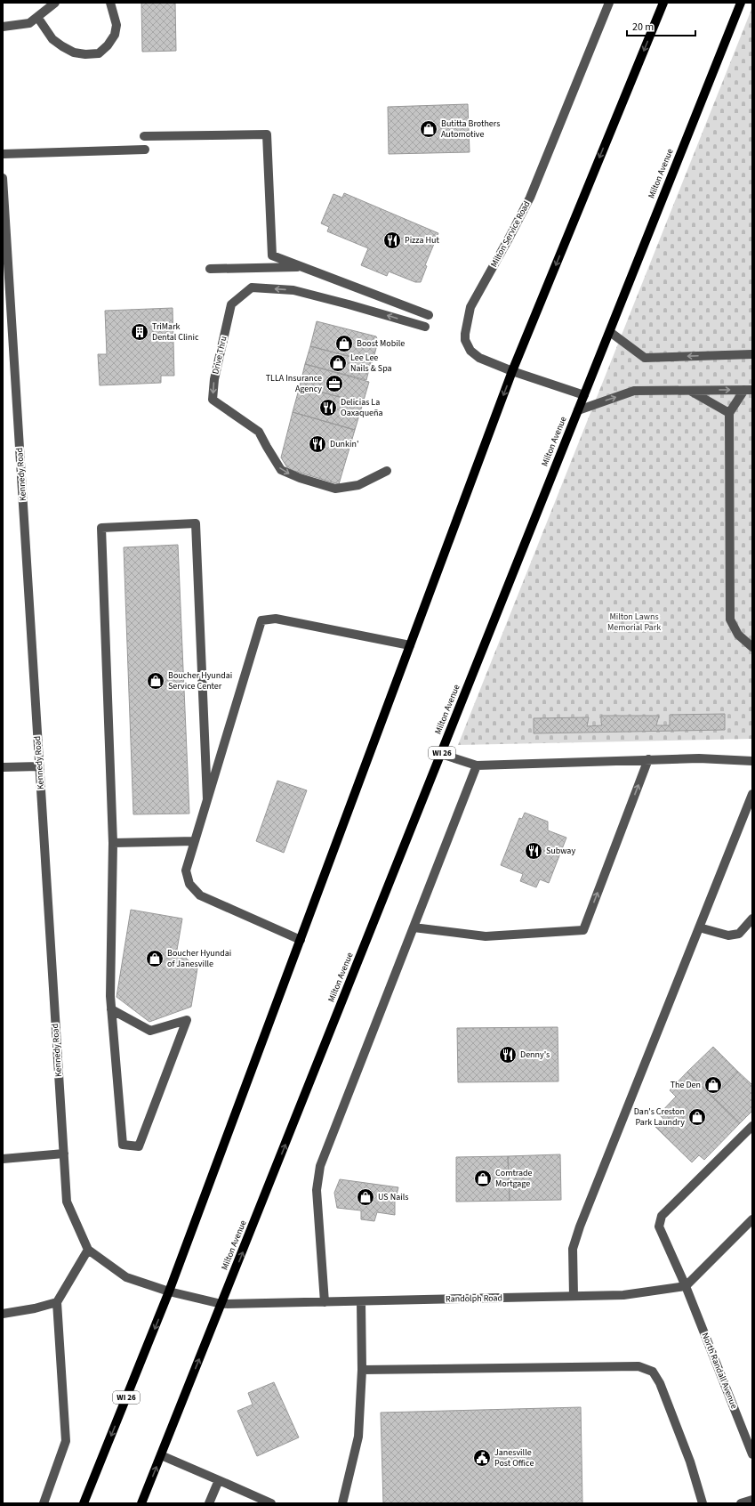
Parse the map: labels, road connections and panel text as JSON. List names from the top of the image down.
{
  "streets": {
    "main road": ["Milton Avenue", "WI 26"],
    "street": [
      "Milton Service Road",
      "Drive Thru",
      "Kennedy Road",
      "Randolph Road",
      "North Randall Avenue"
    ]
  },
  "crossings": [
    ["Milton Avenue", "Milton Service Road"],
    ["Milton Avenue", "Randolph Road"],
    ["Milton Service Road", "WI 26"],
    ["WI 26", "Randolph Road"],
    ["Randolph Road", "North Randall Avenue"]
  ],
  "parks": ["Milton Lawns Memorial Park"],
  "places": {
    "shop": [
      "Butitta Brothers Automotive",
      "Boost Mobile",
      "Lee Lee Nails & Spa",
      "Boucher Hyundai Service Center",
      "Boucher Hyundai of Janesville",
      "The Den",
      "Dan's Creston Park Laundry",
      "Comtrade Mortgage",
      "US Nails"
    ],
    "restaurant": [
      "Pizza Hut",
      "Delicias La Oaxaqueña",
      "Dunkin'",
      "Subway",
      "Denny's"
    ],
    "building": ["TriMark Dental Clinic"],
    "office": ["TLLA Insurance Agency"],
    "public building": ["Janesville Post Office"]
  },
  "scale_bar": "20 m"
}
